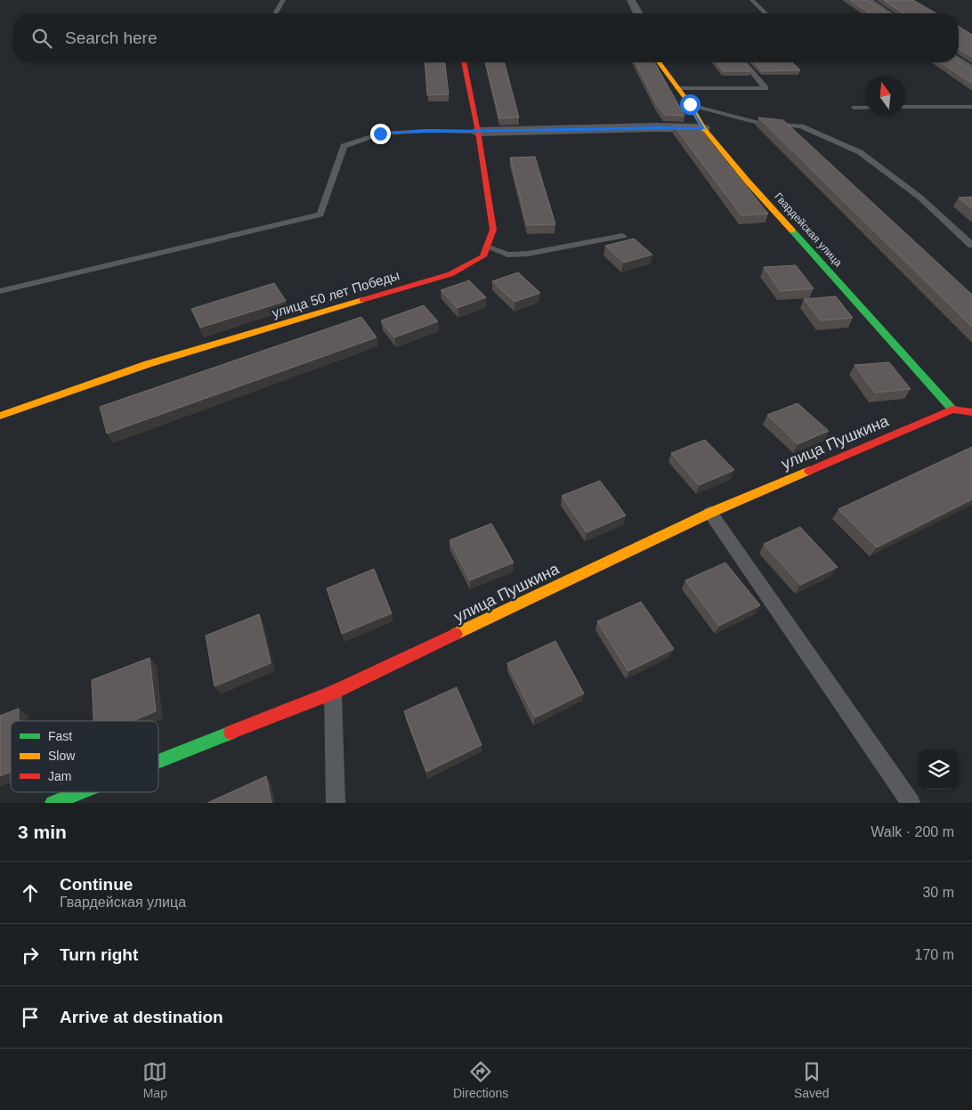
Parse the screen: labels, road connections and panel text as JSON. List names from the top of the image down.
{
  "streets": {
    "street": ["Гвардейская улица", "улица 50 лет Победы", "улица Пушкина"]
  },
  "crossings": [
    ["Гвардейская улица", "улица Пушкина"]
  ],
  "legend": ["Fast", "Slow", "Jam"],
  "north": "top",
  "page": {
    "search": "Search here",
    "heading": ["3 min", "Walk · 200 m"],
    "list": [
      ["Continue", "Гвардейская улица", "30 m"],
      ["Turn right", "170 m"],
      "Arrive at destination"
    ],
    "nav": ["Map", "Directions", "Saved"]
  }
}
